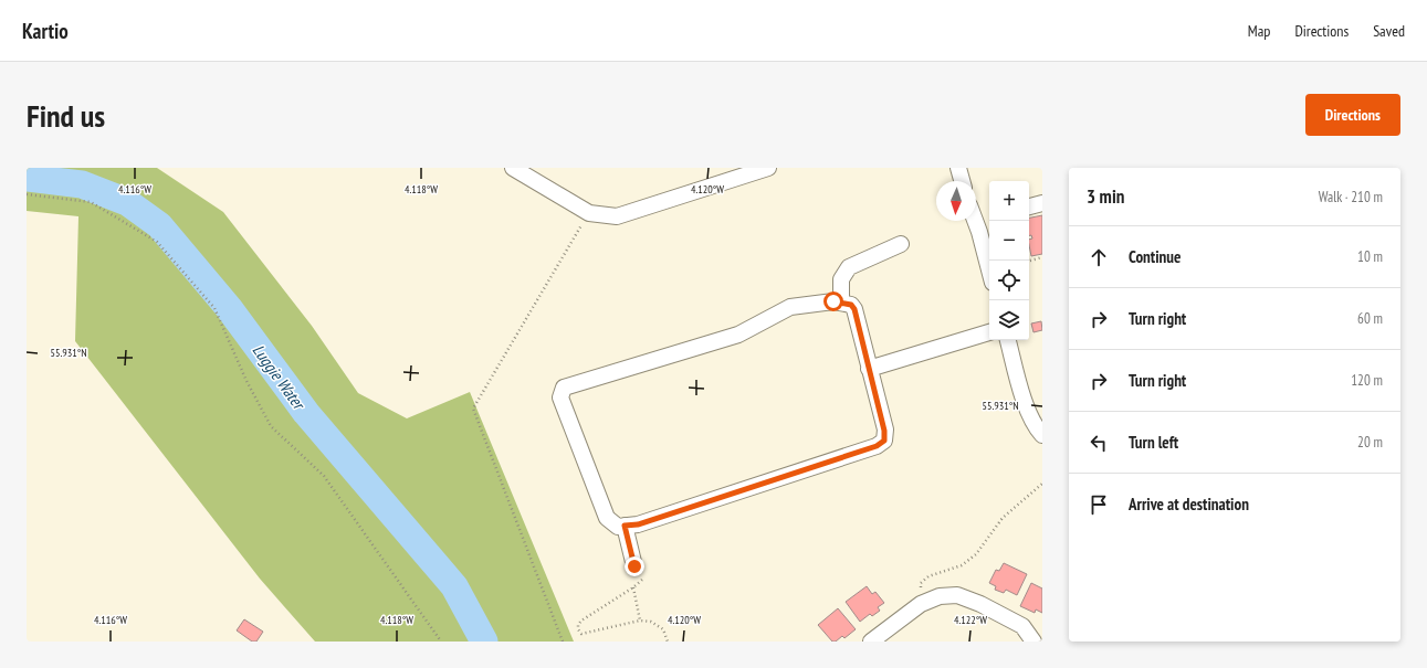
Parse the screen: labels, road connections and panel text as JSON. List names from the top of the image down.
{
  "water": ["Luggie Water"],
  "north": "bottom",
  "page": {
    "header": "Kartio",
    "nav": ["Map", "Directions", "Saved"],
    "buttons": "Directions",
    "title": "Find us",
    "heading": ["3 min", "Walk · 210 m"],
    "map_buttons": ["+", "−"],
    "list": [
      ["Continue", "10 m"],
      ["Turn right", "60 m"],
      ["Turn right", "120 m"],
      ["Turn left", "20 m"],
      "Arrive at destination"
    ]
  },
  "coordinates": [
    "4.116°W",
    "4.118°W",
    "4.120°W",
    "55.931°N",
    "4.122°W"
  ]
}
